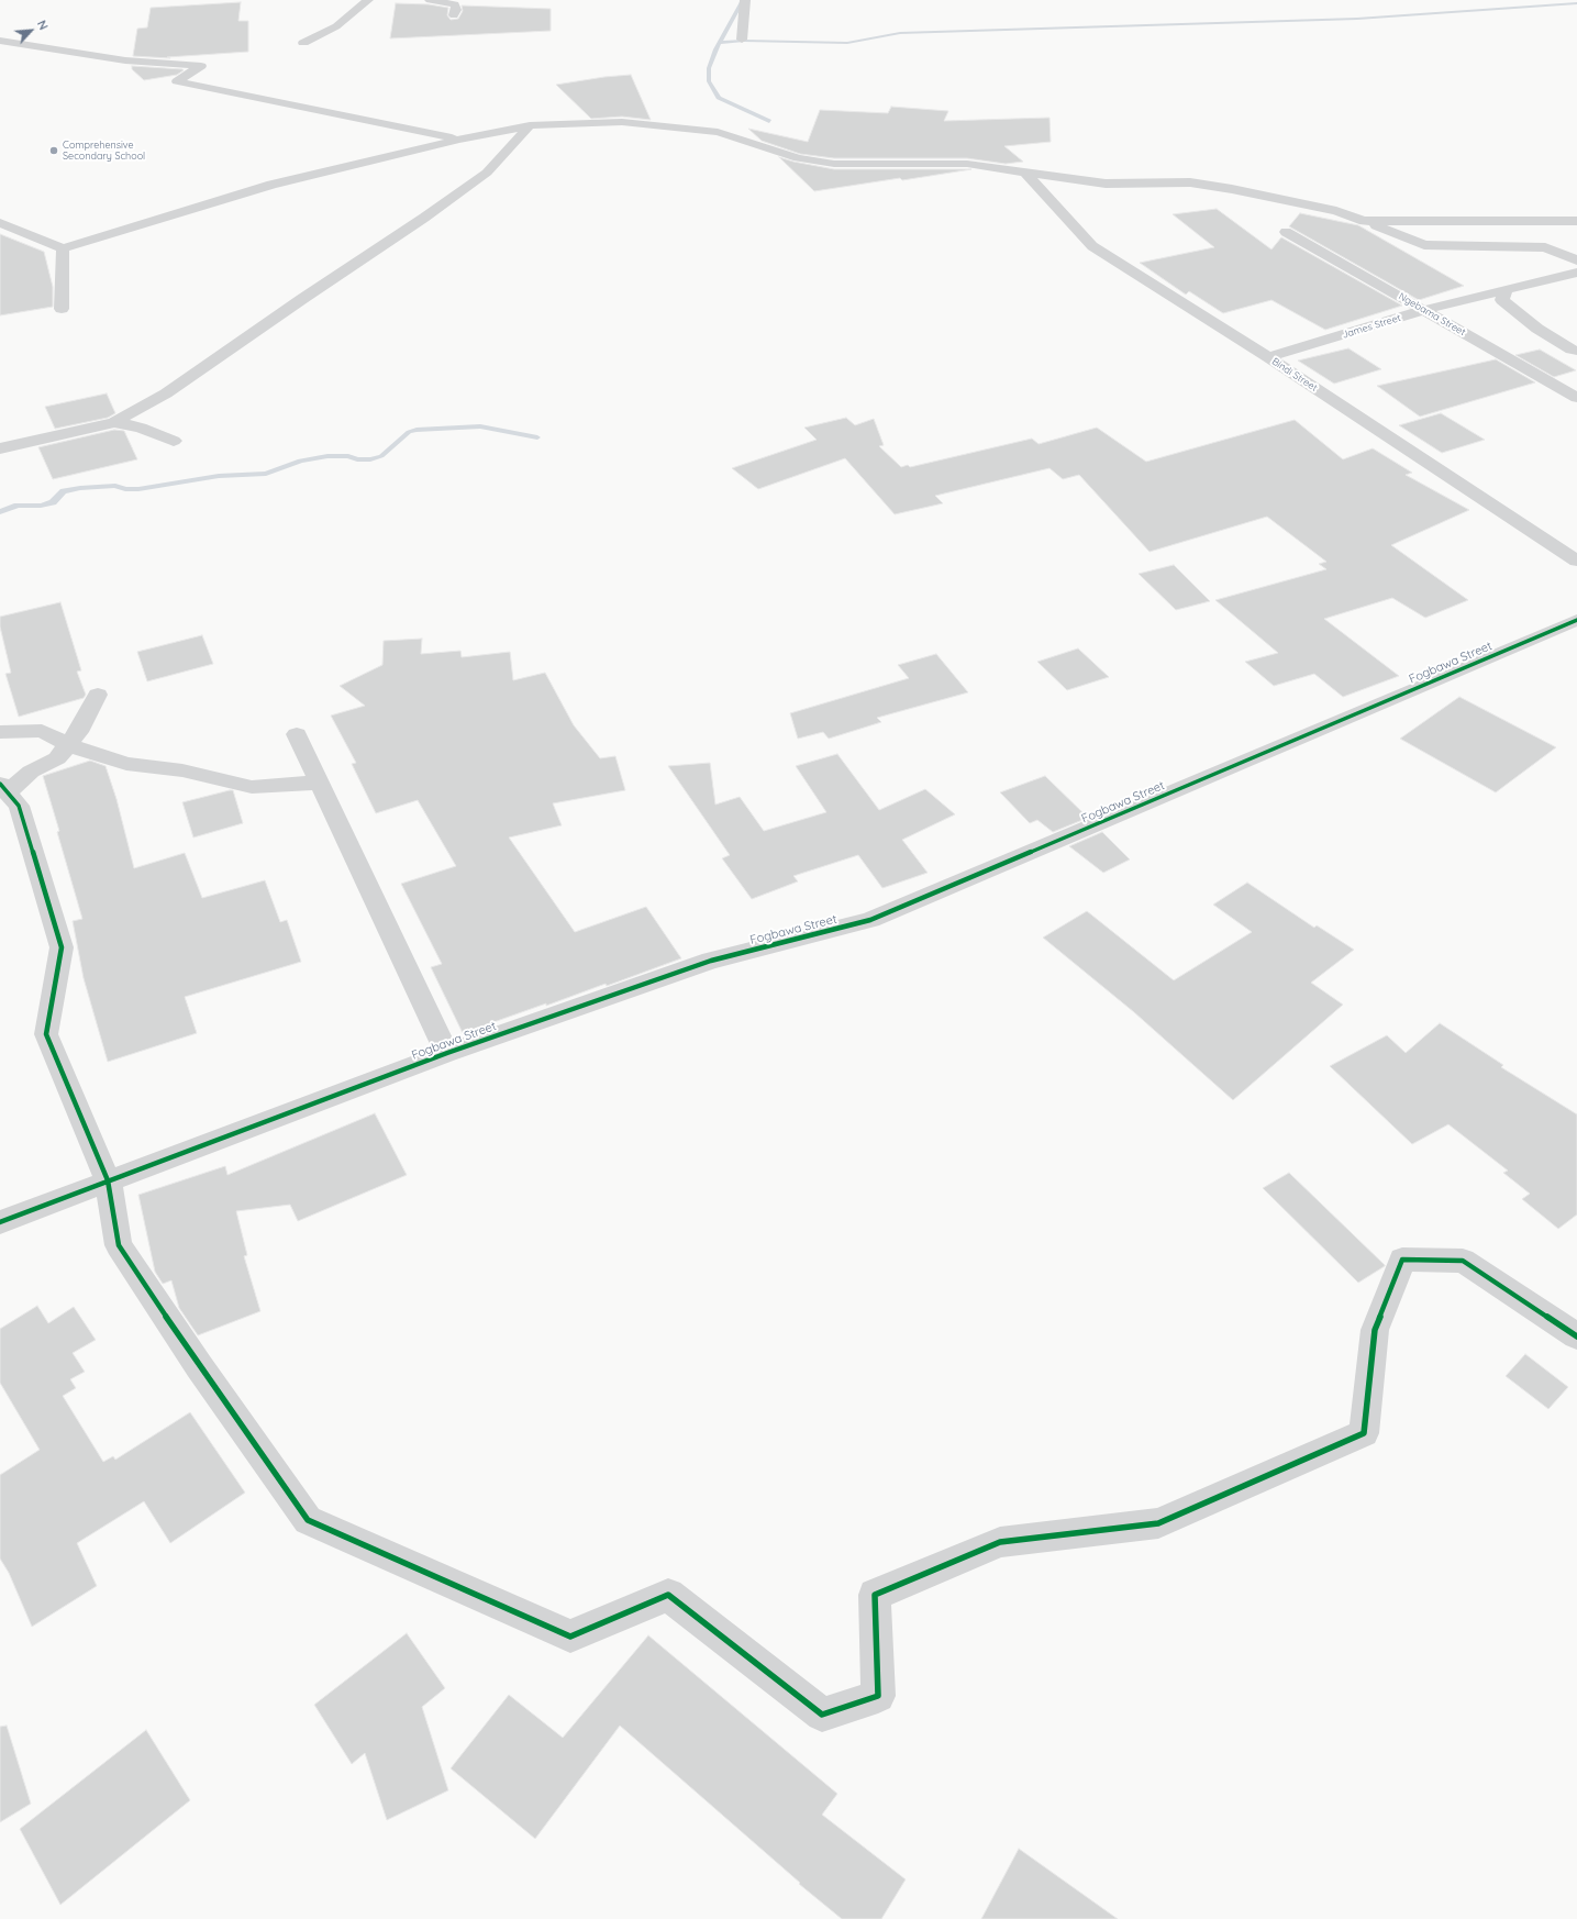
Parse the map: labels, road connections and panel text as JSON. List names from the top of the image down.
{
  "streets": {
    "street": [
      "Ngebama Street",
      "James Street",
      "Bindi Street",
      "Fogbawa Street"
    ]
  },
  "crossings": [
    ["Ngebama Street", "James Street"],
    ["James Street", "Bindi Street"]
  ],
  "places": ["Comprehensive Secondary School"],
  "north": "top right"
}
